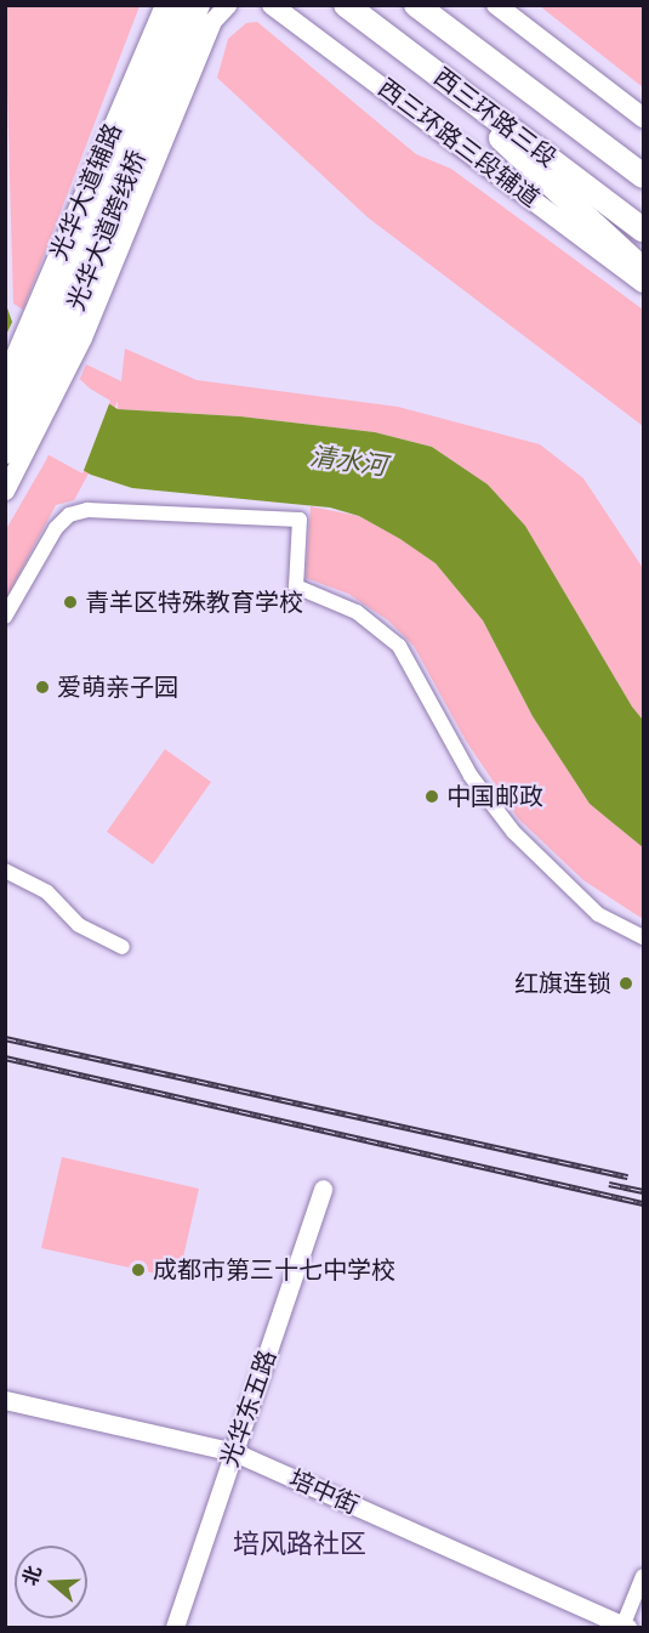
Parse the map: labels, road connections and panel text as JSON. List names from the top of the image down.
{
  "streets": {
    "main road": ["西三环路三段", "西三环路三段辅道", "光华大道跨线桥"],
    "street": ["光华大道辅路", "光华东五路", "培中街"]
  },
  "crossings": [
    ["光华东五路", "培中街"]
  ],
  "districts": ["培风路社区"],
  "water": ["清水河"],
  "places": [
    "青羊区特殊教育学校",
    "爱萌亲子园",
    "中国邮政",
    "红旗连锁",
    "成都市第三十七中学校"
  ],
  "north": "left"
}
